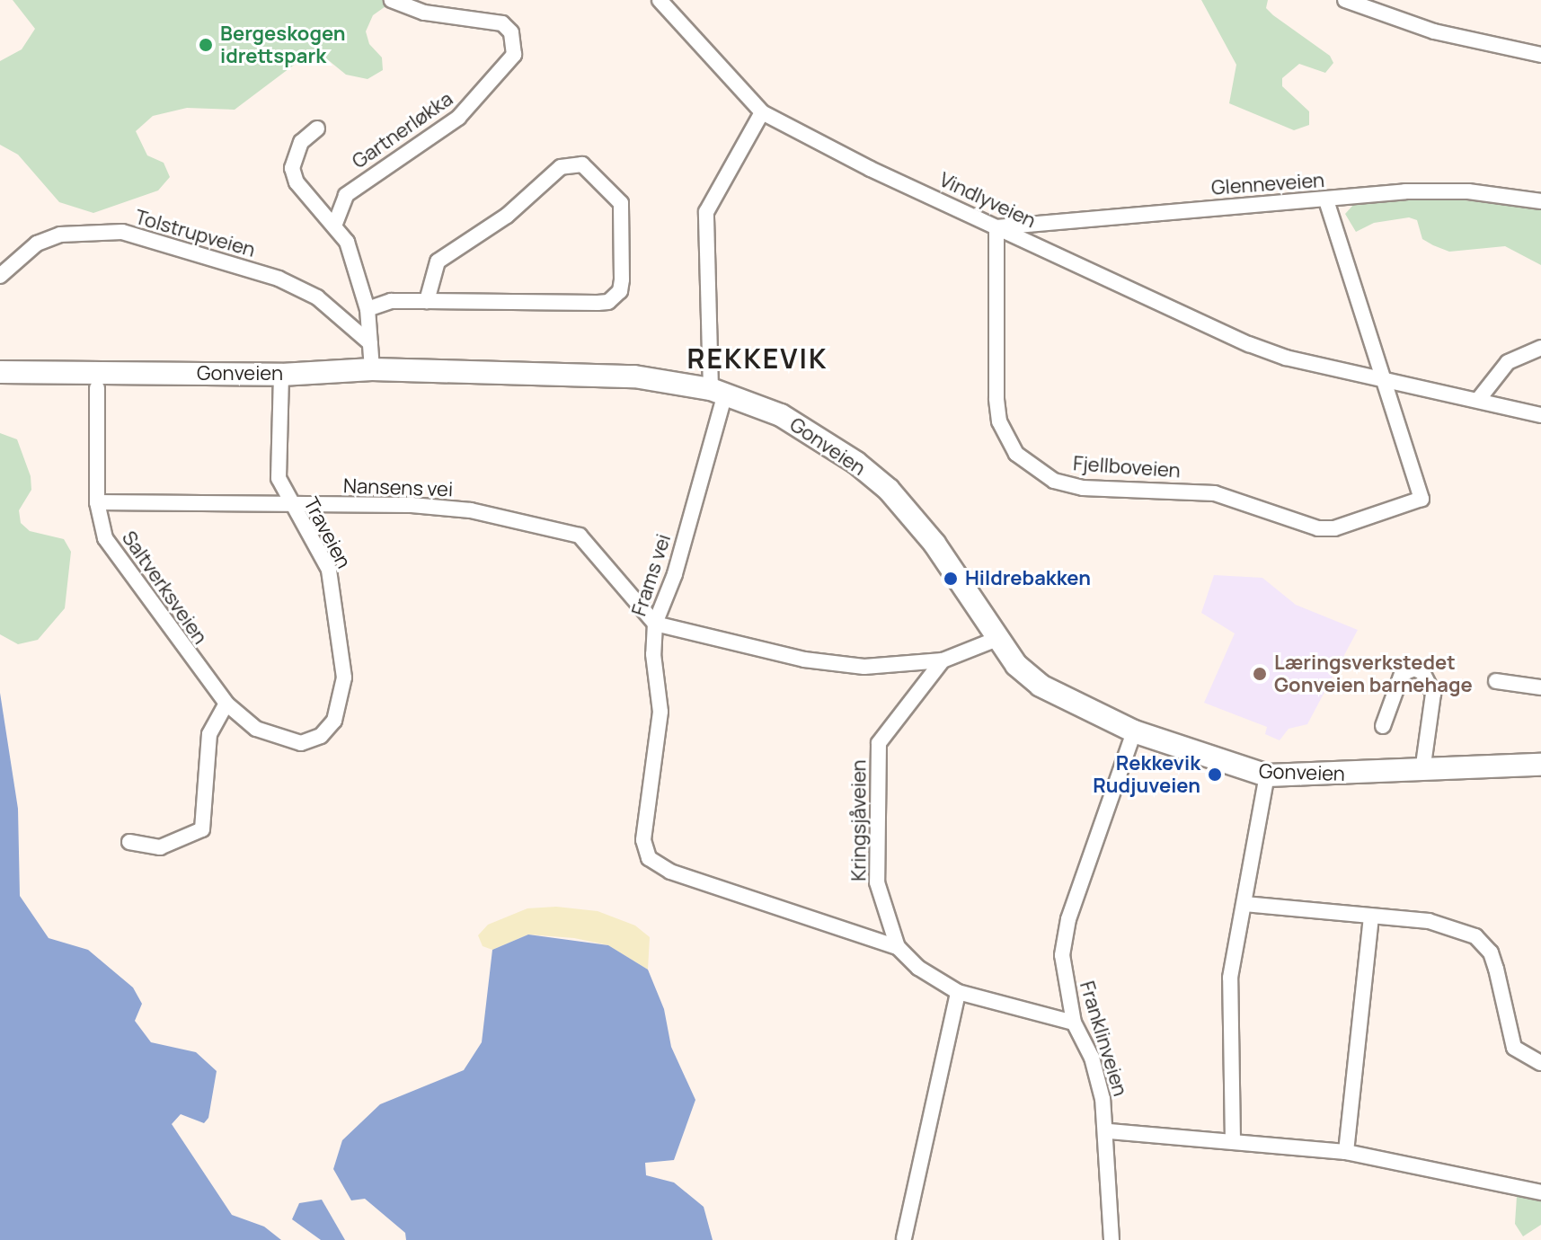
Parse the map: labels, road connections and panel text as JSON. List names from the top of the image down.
{
  "streets": {
    "street": [
      "Gartnerløkka",
      "Glenneveien",
      "Vindlyveien",
      "Tolstrupveien",
      "Gonveien",
      "Fjellboveien",
      "Nansens vei",
      "Traveien",
      "Frams vei",
      "Saltverksveien",
      "Kringsjåveien",
      "Franklinveien"
    ]
  },
  "crossings": [
    ["Glenneveien", "Vindlyveien"],
    ["Glenneveien", "Fjellboveien"],
    ["Vindlyveien", "Fjellboveien"],
    ["Gonveien", "Traveien"],
    ["Gonveien", "Frams vei"],
    ["Gonveien", "Franklinveien"],
    ["Nansens vei", "Traveien"],
    ["Nansens vei", "Frams vei"],
    ["Nansens vei", "Saltverksveien"],
    ["Traveien", "Saltverksveien"],
    ["Frams vei", "Kringsjåveien"],
    ["Kringsjåveien", "Franklinveien"]
  ],
  "districts": ["REKKEVIK"],
  "places": [
    "Bergeskogen idrettspark",
    "Hildrebakken",
    "Læringsverkstedet Gonveien barnehage",
    "Rekkevik Rudjuveien"
  ]
}
